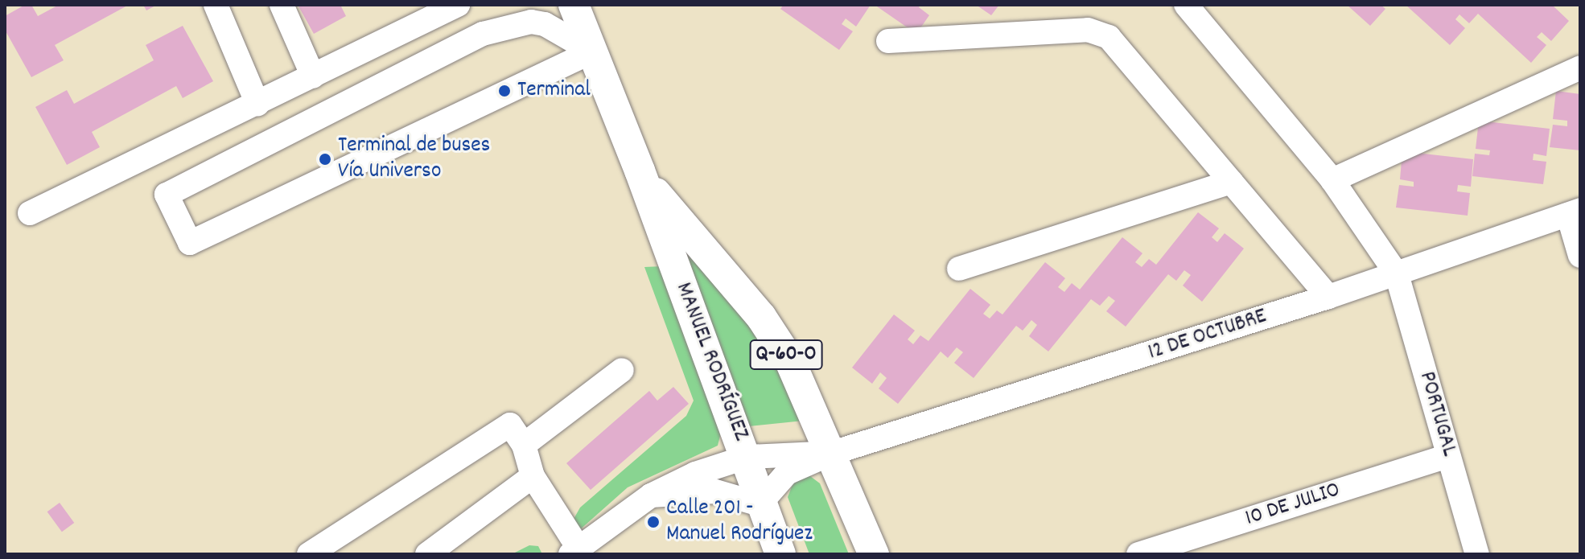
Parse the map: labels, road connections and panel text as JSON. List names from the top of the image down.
{
  "streets": {
    "main road": ["Q-60-O", "MANUEL RODRÍGUEZ"],
    "street": ["12 DE OCTUBRE", "PORTUGAL", "10 DE JULIO"]
  },
  "crossings": [
    ["12 DE OCTUBRE", "MANUEL RODRÍGUEZ"],
    ["12 DE OCTUBRE", "PORTUGAL"],
    ["PORTUGAL", "10 DE JULIO"]
  ],
  "places": ["Terminal", "Terminal de buses Vía Universo", "Calle 201 - Manuel Rodríguez"]
}
